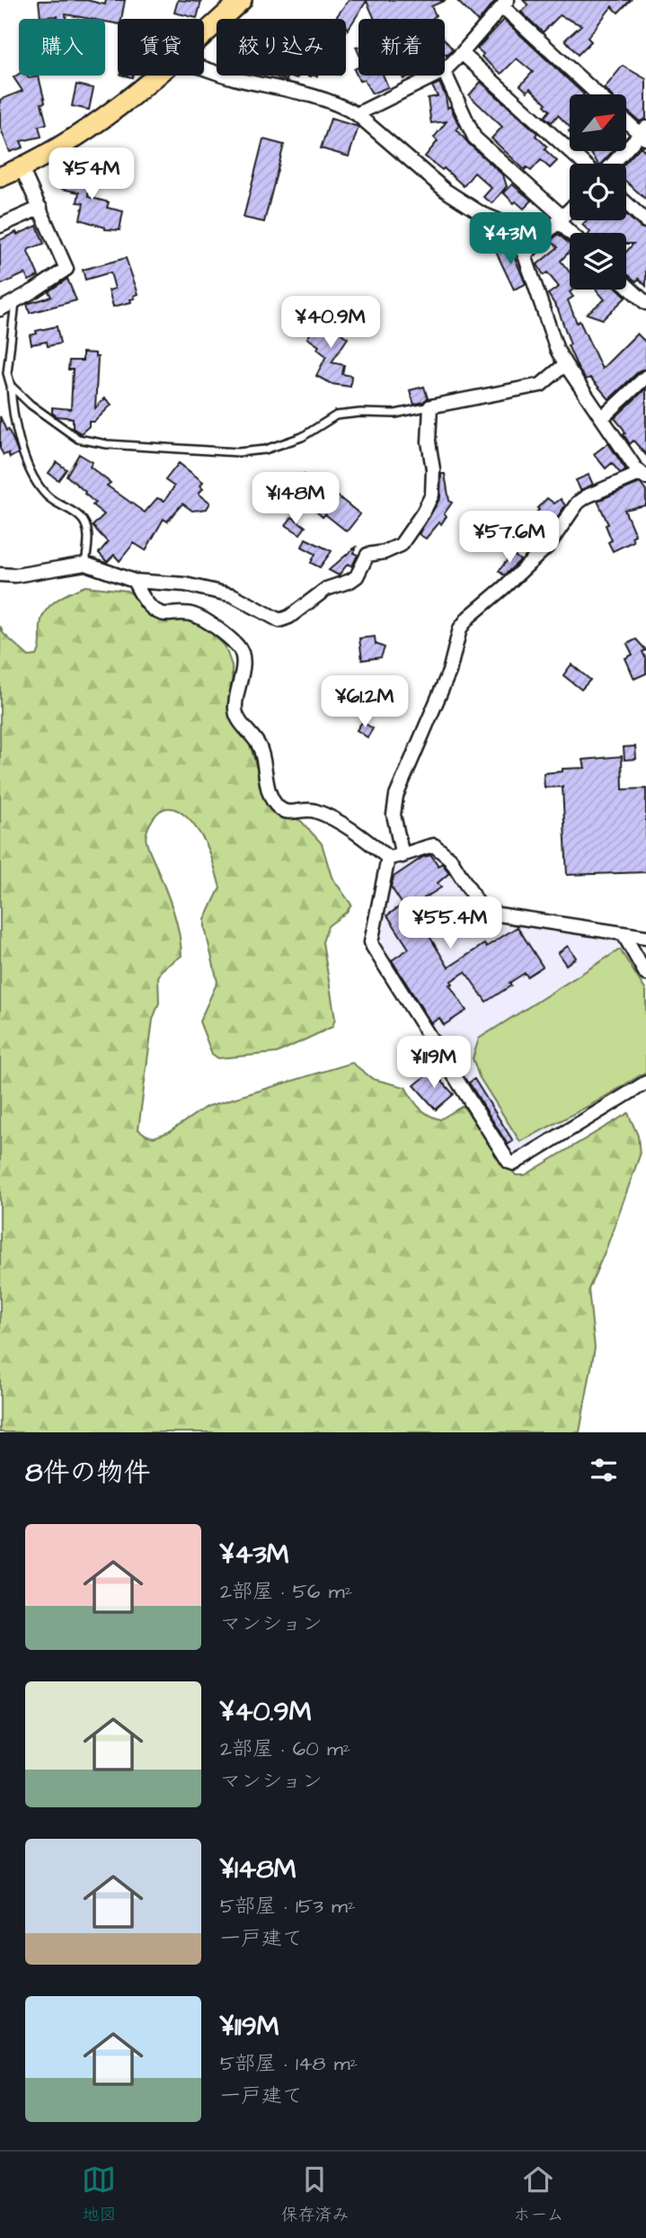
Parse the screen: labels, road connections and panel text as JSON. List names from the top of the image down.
{
  "north": "top right",
  "page": {
    "chip": [
      "購入",
      "賃貸",
      "絞り込み",
      "新着"
    ],
    "price": [
      "¥54M",
      "¥43M",
      "¥40.9M",
      "¥148M",
      "¥57.6M",
      "¥61.2M",
      "¥55.4M",
      "¥119M"
    ],
    "heading": "8件の物件",
    "list": [
      {
        "name": "¥43M",
        "note": "2部屋 · 56 m² · マンション"
      },
      {
        "name": "¥40.9M",
        "note": "2部屋 · 60 m² · マンション"
      },
      {
        "name": "¥148M",
        "note": "5部屋 · 153 m² · 一戸建て"
      },
      {
        "name": "¥119M",
        "note": "5部屋 · 148 m² · 一戸建て"
      }
    ],
    "tabs": ["地図", "保存済み", "ホーム"]
  }
}
